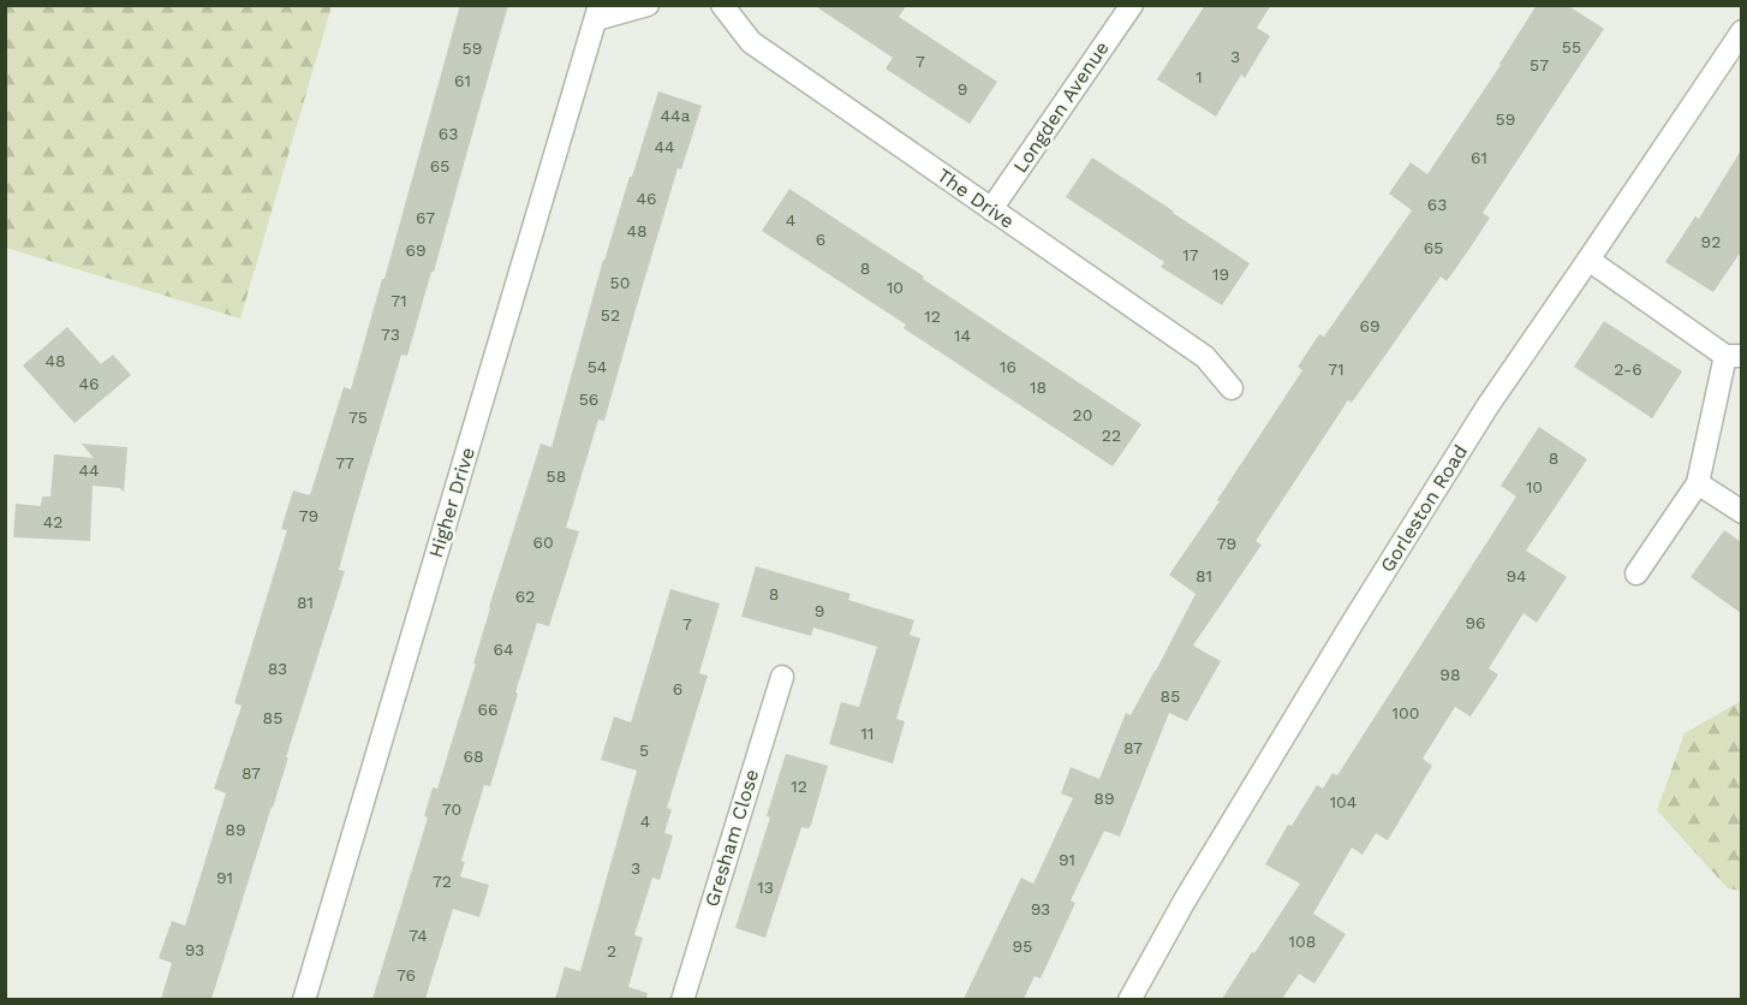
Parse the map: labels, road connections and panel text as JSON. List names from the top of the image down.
{
  "streets": {
    "street": [
      "Longden Avenue",
      "The Drive",
      "Higher Drive",
      "Gorleston Road",
      "Gresham Close"
    ]
  },
  "crossings": [
    ["Longden Avenue", "The Drive"]
  ],
  "house_numbers": [
    "55",
    "59",
    "3",
    "7",
    "57",
    "1",
    "61",
    "9",
    "44a",
    "59",
    "63",
    "44",
    "61",
    "65",
    "46",
    "63",
    "67",
    "4",
    "48",
    "6",
    "92",
    "65",
    "69",
    "17",
    "8",
    "19",
    "50",
    "10",
    "71",
    "52",
    "12",
    "69",
    "73",
    "14",
    "48",
    "54",
    "16",
    "71",
    "2-6",
    "46",
    "18",
    "56",
    "20",
    "75",
    "22",
    "8",
    "77",
    "44",
    "58",
    "10",
    "79",
    "42",
    "60",
    "79",
    "81",
    "94",
    "8",
    "62",
    "81",
    "9",
    "96",
    "7",
    "64",
    "83",
    "98",
    "6",
    "85",
    "66",
    "100",
    "85",
    "11",
    "87",
    "5",
    "68",
    "87",
    "12",
    "89",
    "104",
    "70",
    "4",
    "89",
    "91",
    "3",
    "91",
    "72",
    "13",
    "93",
    "74",
    "108",
    "95",
    "93",
    "2",
    "76"
  ]
}
